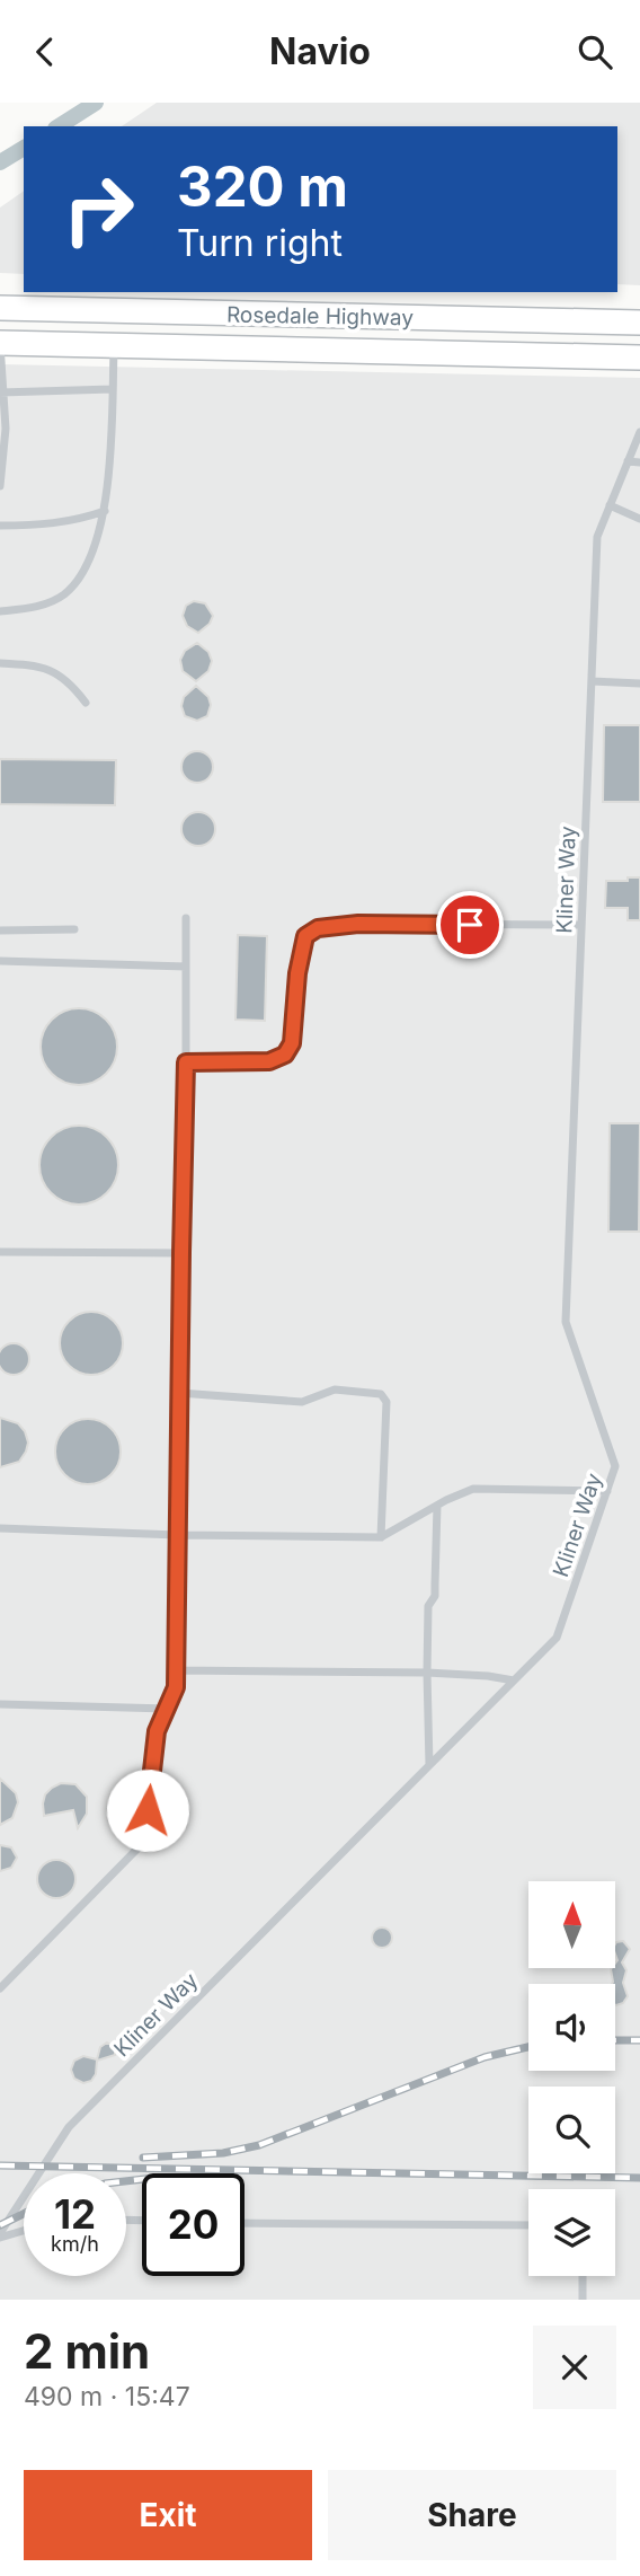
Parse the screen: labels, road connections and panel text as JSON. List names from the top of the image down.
{
  "streets": {
    "main road": ["Rosedale Highway"],
    "lane": ["Kliner Way"]
  },
  "north": "top",
  "page": {
    "header": "Navio",
    "turn": ["320 m", "Turn right"],
    "speed": "12 km/h",
    "limit": "20",
    "heading": ["2 min", "490 m · 15:47"],
    "buttons": ["Exit", "Share"]
  }
}
